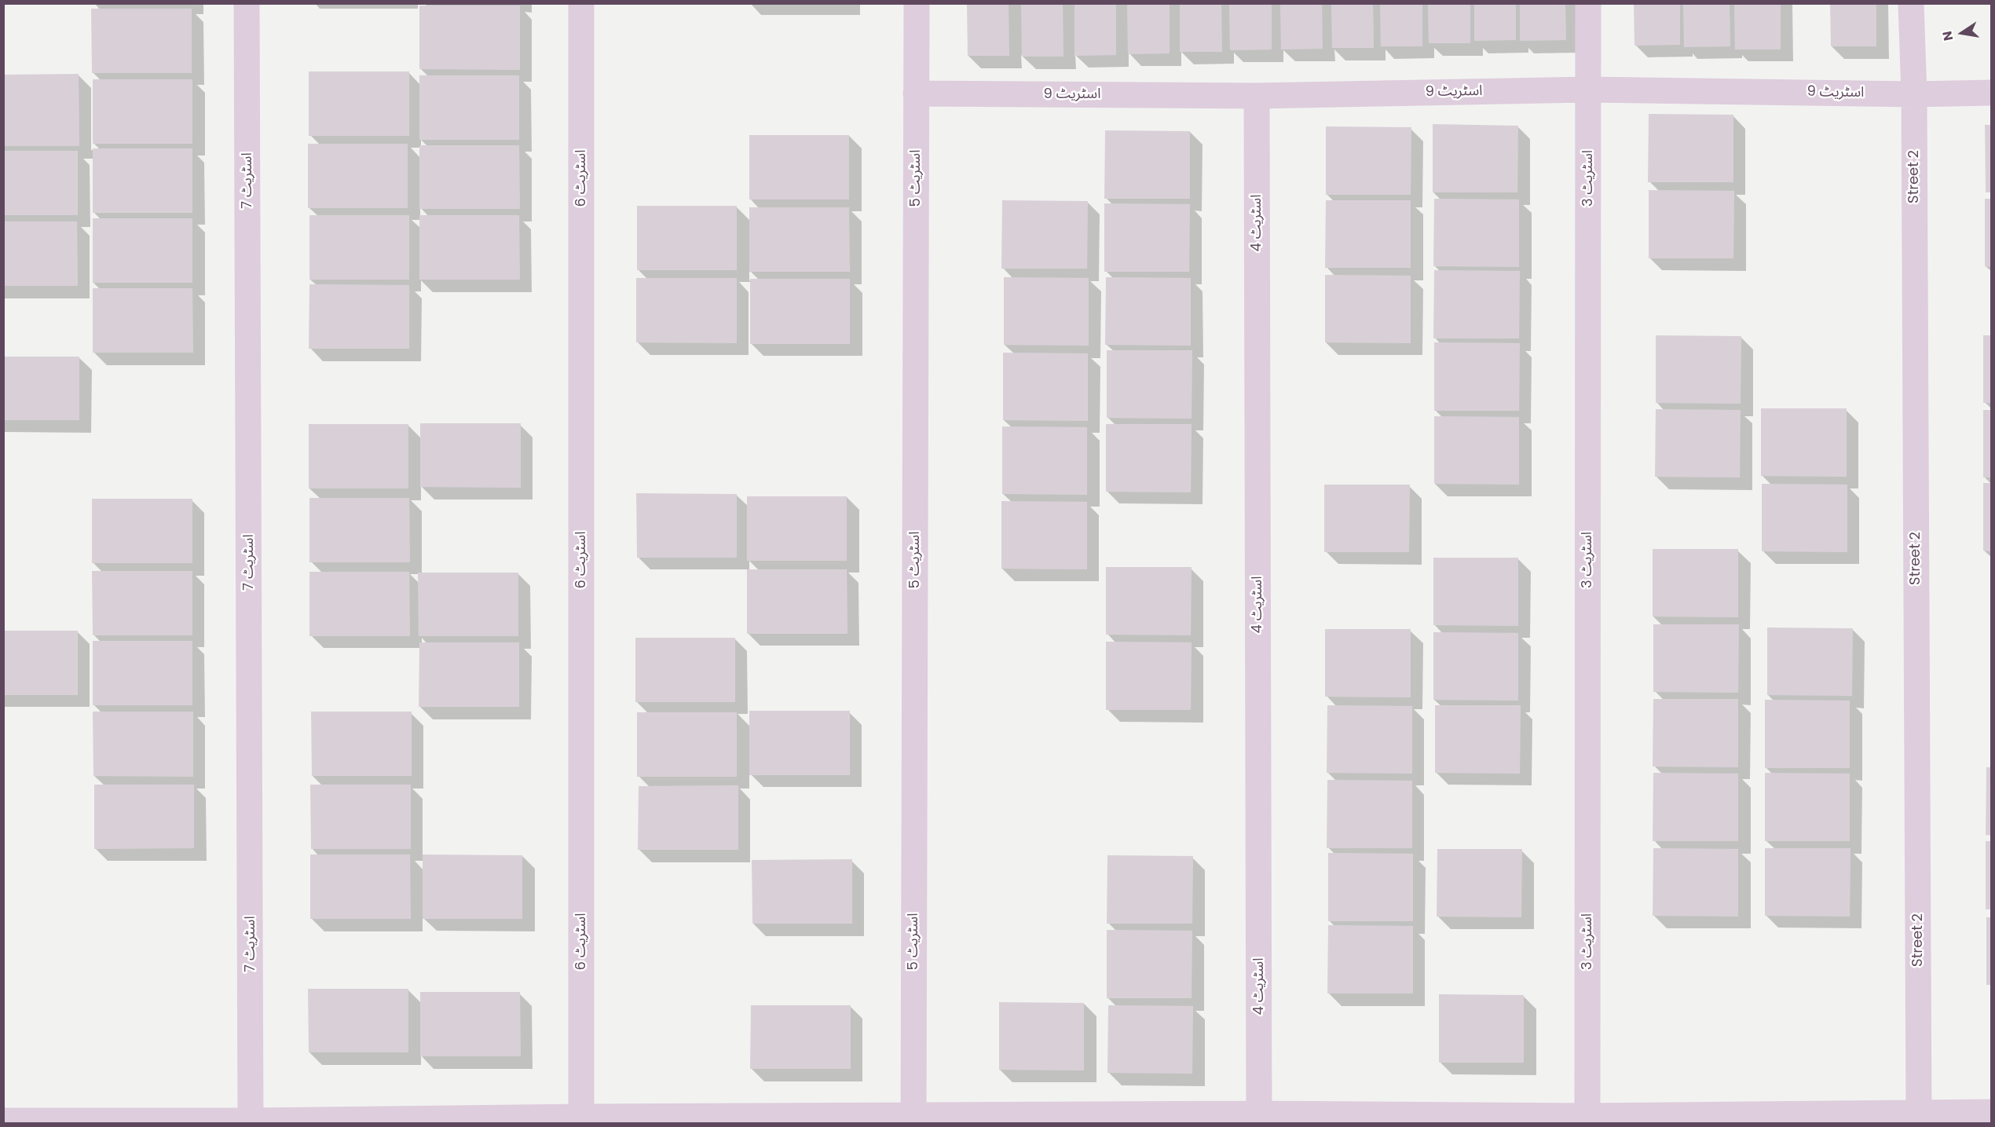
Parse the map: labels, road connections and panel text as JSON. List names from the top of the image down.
{
  "streets": {
    "street": [
      "اسٹریٹ 9",
      "Street 2",
      "اسٹریٹ 6",
      "اسٹریٹ 5",
      "اسٹریٹ 3",
      "اسٹریٹ 7",
      "اسٹریٹ 4"
    ]
  },
  "crossings": [
    ["اسٹریٹ 9", "Street 2"],
    ["اسٹریٹ 9", "اسٹریٹ 5"],
    ["اسٹریٹ 9", "اسٹریٹ 3"],
    ["اسٹریٹ 9", "اسٹریٹ 4"]
  ],
  "north": "left"
}
